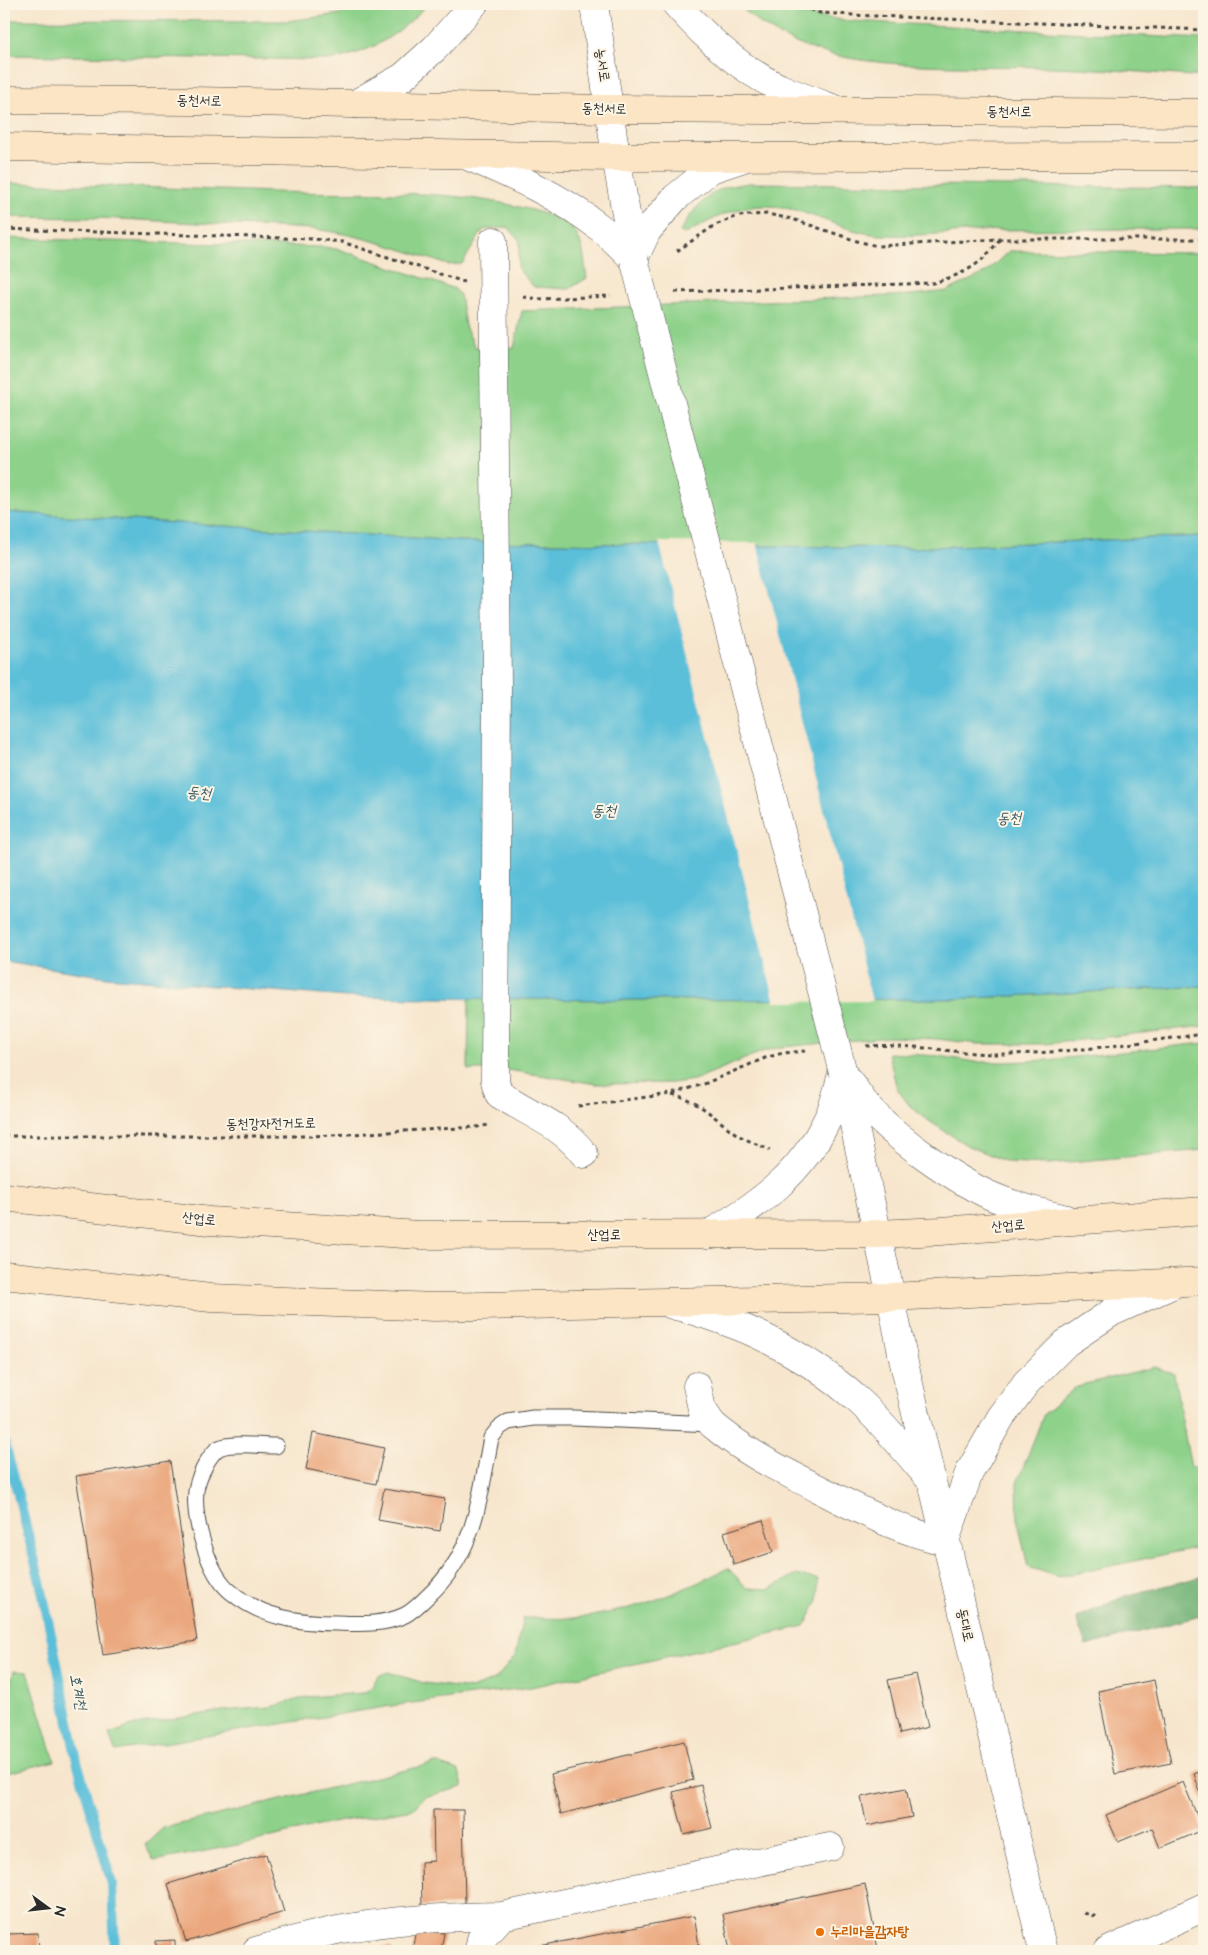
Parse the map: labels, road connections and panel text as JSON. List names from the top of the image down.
{
  "streets": {
    "main road": ["동천서로", "산업로"],
    "street": ["농서로", "동대로"],
    "path": ["동천강자전거도로"]
  },
  "crossings": [
    ["농서로", "동천서로"],
    ["농서로", "동대로"],
    ["산업로", "동대로"]
  ],
  "water": ["동천", "호계천"],
  "places": ["누리마을감자탕"],
  "north": "right"
}
